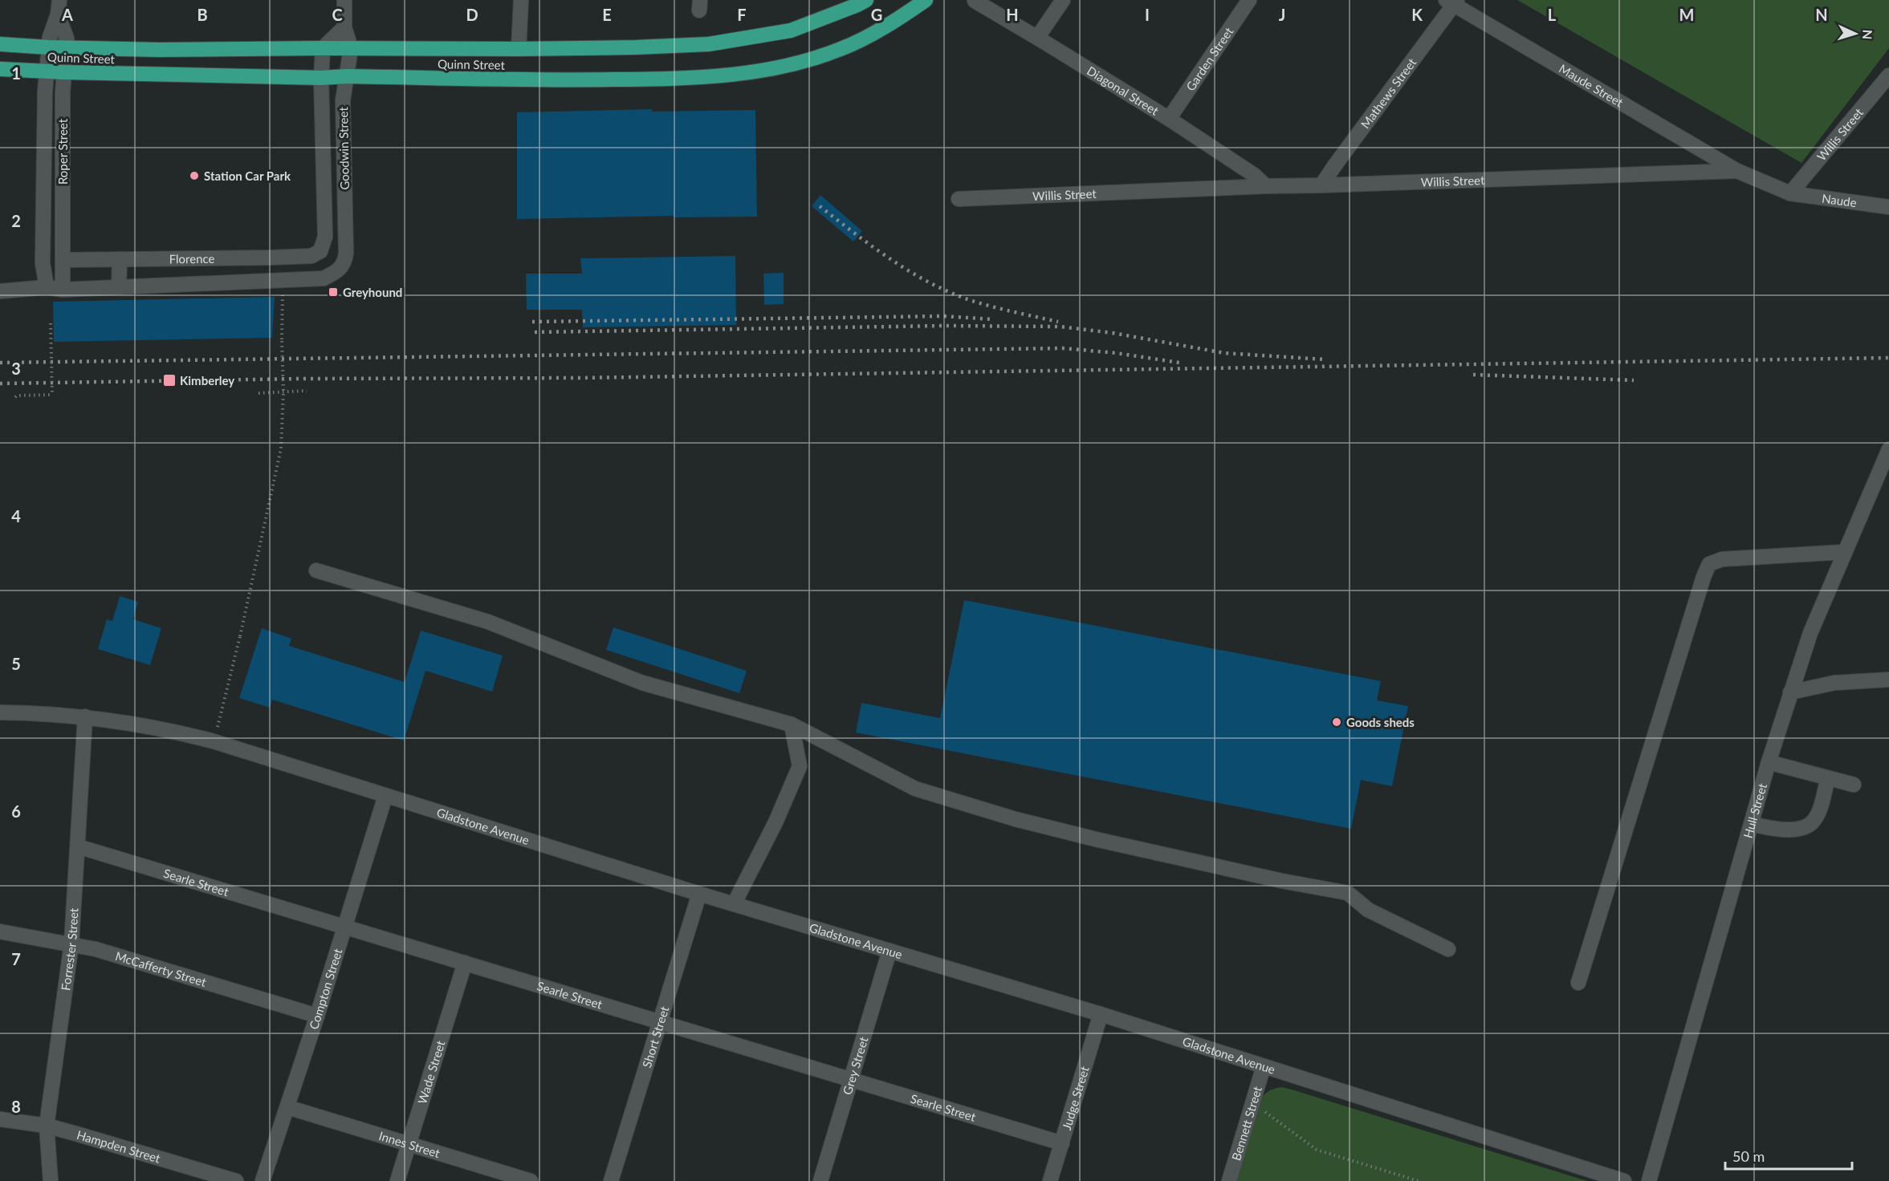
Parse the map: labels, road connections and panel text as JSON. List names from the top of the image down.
{
  "streets": {
    "highway": ["Quinn Street"],
    "street": [
      "Garden Street",
      "Maude Street",
      "Diagonal Street",
      "Mathews Street",
      "Willis Street",
      "Goodwin Street",
      "Roper Street",
      "Naude",
      "Florence",
      "Hull Street",
      "Gladstone Avenue",
      "Searle Street",
      "Forrester Street",
      "McCafferty Street",
      "Compton Street",
      "Short Street",
      "Grey Street",
      "Wade Street",
      "Judge Street",
      "Bennett Street",
      "Innes Street",
      "Hampden Street"
    ]
  },
  "crossings": [
    ["Quinn Street", "Goodwin Street"],
    ["Quinn Street", "Roper Street"],
    ["Garden Street", "Diagonal Street"],
    ["Maude Street", "Mathews Street"],
    ["Maude Street", "Willis Street"],
    ["Diagonal Street", "Willis Street"],
    ["Mathews Street", "Willis Street"],
    ["Willis Street", "Naude"],
    ["Roper Street", "Florence"],
    ["Gladstone Avenue", "Forrester Street"],
    ["Gladstone Avenue", "Compton Street"],
    ["Gladstone Avenue", "Short Street"],
    ["Gladstone Avenue", "Grey Street"],
    ["Gladstone Avenue", "Judge Street"],
    ["Gladstone Avenue", "Bennett Street"],
    ["Searle Street", "Forrester Street"],
    ["Searle Street", "Compton Street"],
    ["Searle Street", "Short Street"],
    ["Searle Street", "Grey Street"],
    ["Searle Street", "Wade Street"],
    ["Searle Street", "Judge Street"],
    ["Forrester Street", "McCafferty Street"],
    ["Forrester Street", "Hampden Street"],
    ["McCafferty Street", "Compton Street"],
    ["Compton Street", "Innes Street"],
    ["Wade Street", "Innes Street"]
  ],
  "places": {
    "other": ["Station Car Park", "Goods sheds"],
    "transit": ["Greyhound", "Kimberley"]
  },
  "scale_bar": "50 m",
  "north": "right",
  "grid": {
    "columns": [
      "A",
      "B",
      "C",
      "D",
      "E",
      "F",
      "G",
      "H",
      "I",
      "J",
      "K",
      "L",
      "M",
      "N"
    ],
    "rows": [
      "1",
      "2",
      "3",
      "4",
      "5",
      "6",
      "7",
      "8"
    ]
  }
}
